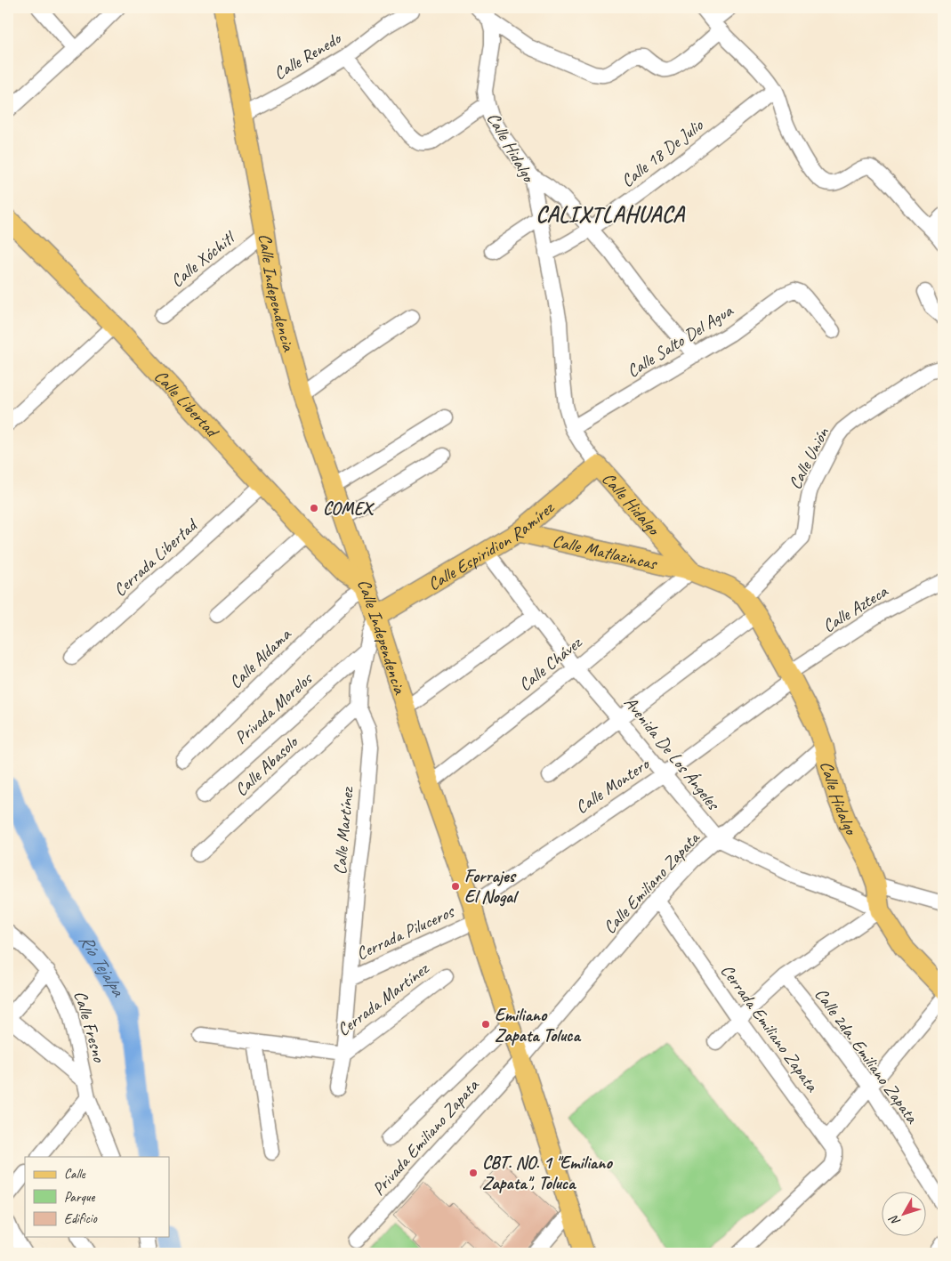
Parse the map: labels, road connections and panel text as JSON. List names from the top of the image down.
{
  "streets": {
    "main road": [
      "Calle Hidalgo",
      "Calle Independencia",
      "Calle Libertad",
      "Calle Espiridion Ramírez",
      "Calle Matlazincas"
    ],
    "street": [
      "Calle Renedo",
      "Calle 18 De Julio",
      "Calle Xóchitl",
      "Calle Salto Del Agua",
      "Calle Unión",
      "Cerrada Libertad",
      "Calle Azteca",
      "Calle Aldama",
      "Calle Chávez",
      "Privada Morelos",
      "Avenida De Los Ángeles",
      "Calle Abasolo",
      "Calle Montero",
      "Calle Martínez",
      "Calle Emiliano Zapata",
      "Cerrada Piluceros",
      "Cerrada Martínez",
      "Calle Fresno",
      "Cerrada Emiliano Zapata",
      "Calle 2da. Emiliano Zapata",
      "Privada Emiliano Zapata"
    ]
  },
  "crossings": [
    ["Calle Renedo", "Calle Independencia"],
    ["Calle Hidalgo", "Calle 18 De Julio"],
    ["Calle Hidalgo", "Calle Salto Del Agua"],
    ["Calle Hidalgo", "Calle Unión"],
    ["Calle Hidalgo", "Calle Espiridion Ramírez"],
    ["Calle Hidalgo", "Calle Matlazincas"],
    ["Calle Hidalgo", "Calle Azteca"],
    ["Calle Hidalgo", "Calle Chávez"],
    ["Calle Hidalgo", "Avenida De Los Ángeles"],
    ["Calle Hidalgo", "Calle Montero"],
    ["Calle Hidalgo", "Calle Emiliano Zapata"],
    ["Calle Xóchitl", "Calle Independencia"],
    ["Calle Independencia", "Calle Libertad"],
    ["Calle Independencia", "Calle Espiridion Ramírez"],
    ["Calle Independencia", "Calle Aldama"],
    ["Calle Independencia", "Calle Chávez"],
    ["Calle Independencia", "Calle Montero"],
    ["Calle Independencia", "Calle Martínez"],
    ["Calle Independencia", "Calle Emiliano Zapata"],
    ["Calle Independencia", "Cerrada Piluceros"],
    ["Calle Independencia", "Privada Emiliano Zapata"],
    ["Calle Libertad", "Cerrada Libertad"],
    ["Calle Libertad", "Calle Aldama"],
    ["Calle Espiridion Ramírez", "Calle Matlazincas"],
    ["Calle Espiridion Ramírez", "Avenida De Los Ángeles"],
    ["Calle Espiridion Ramírez", "Calle Martínez"],
    ["Calle Matlazincas", "Calle Chávez"],
    ["Calle Azteca", "Calle Montero"],
    ["Calle Chávez", "Avenida De Los Ángeles"],
    ["Privada Morelos", "Calle Martínez"],
    ["Avenida De Los Ángeles", "Calle Montero"],
    ["Avenida De Los Ángeles", "Calle Emiliano Zapata"],
    ["Calle Abasolo", "Calle Martínez"],
    ["Calle Montero", "Cerrada Piluceros"],
    ["Calle Martínez", "Cerrada Piluceros"],
    ["Calle Martínez", "Cerrada Martínez"],
    ["Calle Emiliano Zapata", "Cerrada Emiliano Zapata"],
    ["Calle Emiliano Zapata", "Privada Emiliano Zapata"]
  ],
  "districts": ["CALIXTLAHUACA"],
  "water": ["Río Tejalpa"],
  "places": [
    "COMEX",
    "Forrajes El Nogal",
    "Emiliano Zapata Toluca",
    "CBT. NO. 1 \"Emiliano Zapata\", Toluca"
  ],
  "legend": ["Calle", "Parque", "Edificio"],
  "north": "bottom left"
}
